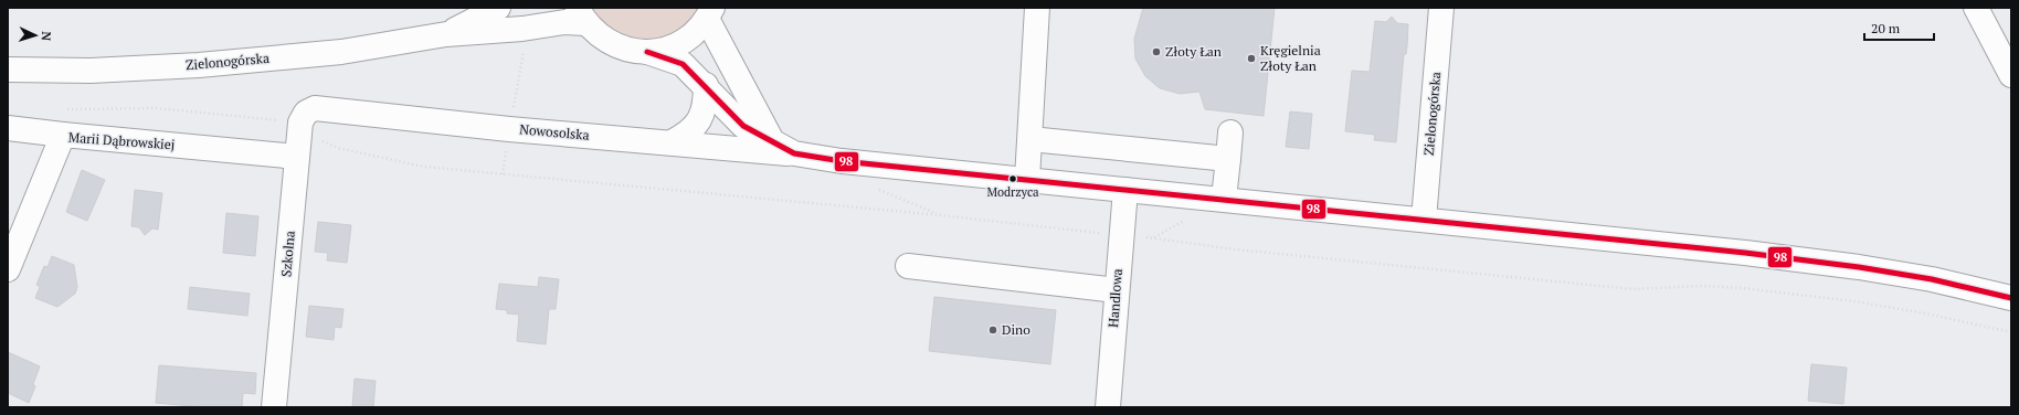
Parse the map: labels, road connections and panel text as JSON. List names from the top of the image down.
{
  "streets": {
    "street": [
      "Zielonogórska",
      "Nowosolska",
      "Marii Dąbrowskiej",
      "Szkolna",
      "Handlowa"
    ]
  },
  "crossings": [
    ["Zielonogórska", "Nowosolska"],
    ["Nowosolska", "Szkolna"],
    ["Nowosolska", "Handlowa"],
    ["Marii Dąbrowskiej", "Szkolna"]
  ],
  "places": [
    "Złoty Łan",
    "Kręgielnia Złoty Łan",
    "Modrzyca",
    "Dino"
  ],
  "lines": ["transit line 98"],
  "scale_bar": "20 m",
  "north": "right"
}
